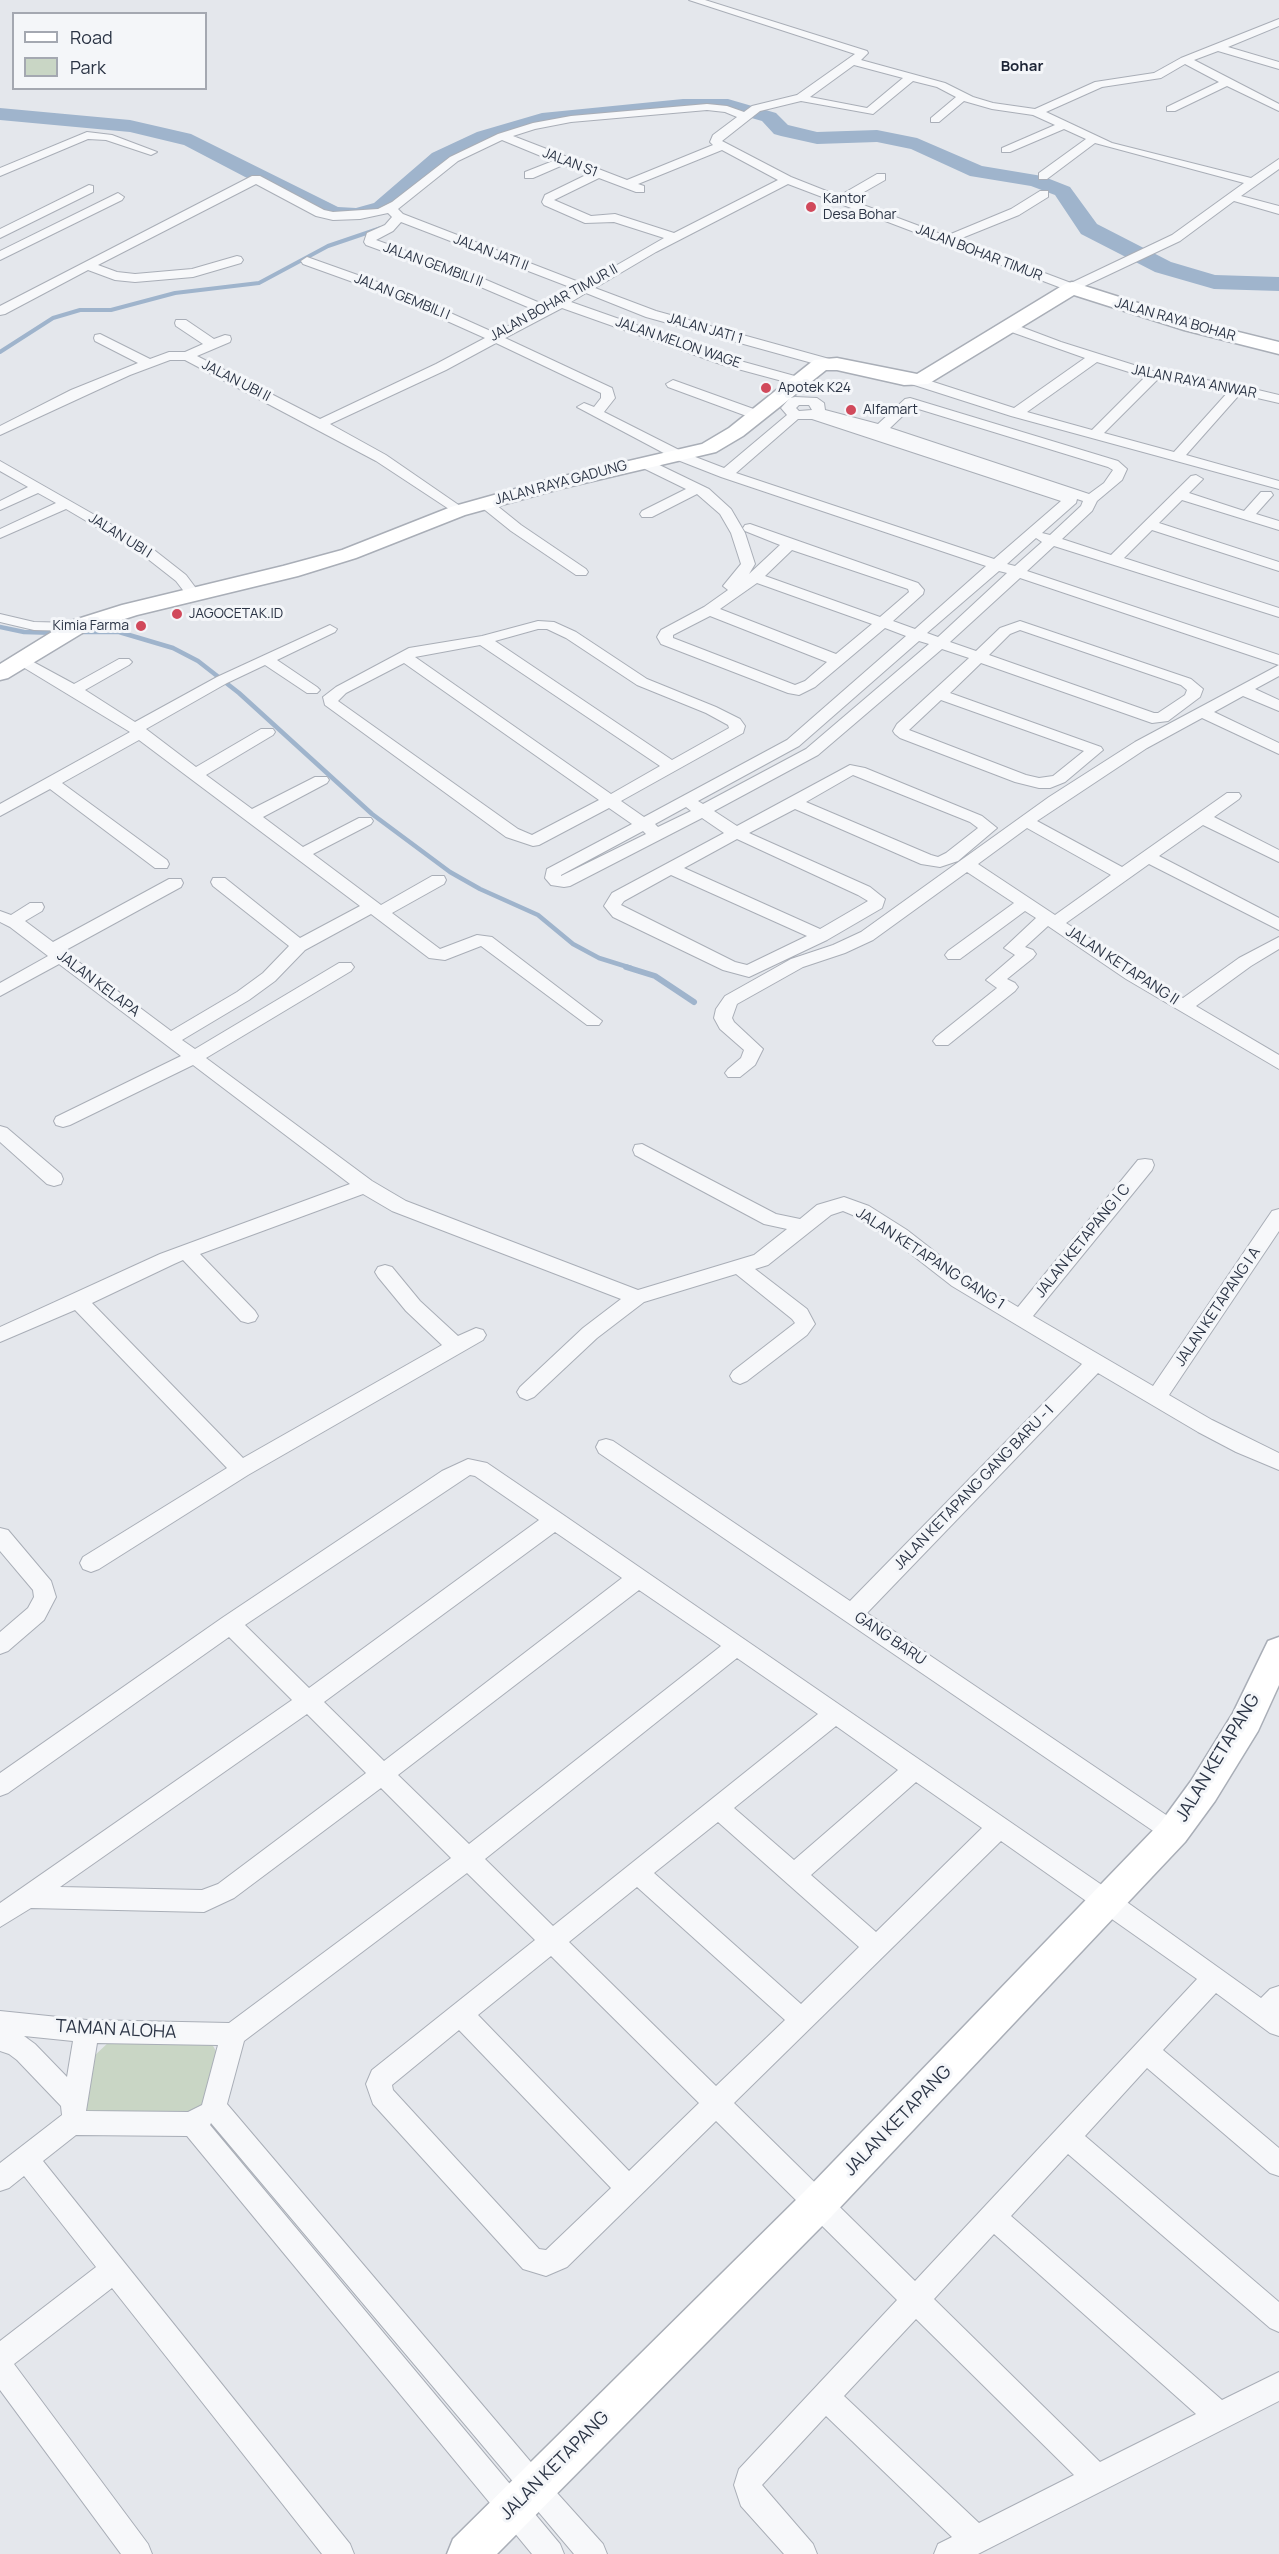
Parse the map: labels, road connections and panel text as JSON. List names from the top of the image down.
{
  "streets": {
    "street": [
      "JALAN S1",
      "JALAN JATI II",
      "JALAN BOHAR TIMUR",
      "JALAN GEMBILI II",
      "JALAN GEMBILI I",
      "JALAN BOHAR TIMUR II",
      "JALAN RAYA BOHAR",
      "JALAN JATI 1",
      "JALAN MELON WAGE",
      "JALAN UBI II",
      "JALAN RAYA ANWAR",
      "JALAN RAYA GADUNG",
      "JALAN UBI I",
      "JALAN KETAPANG II",
      "JALAN KELAPA",
      "JALAN KETAPANG I C",
      "JALAN KETAPANG GANG 1",
      "JALAN KETAPANG I A",
      "JALAN KETAPANG GANG BARU - I",
      "GANG BARU",
      "JALAN KETAPANG",
      "TAMAN ALOHA"
    ]
  },
  "crossings": [
    ["JALAN S1", "JALAN BOHAR TIMUR"],
    ["JALAN JATI II", "JALAN GEMBILI II"],
    ["JALAN JATI II", "JALAN BOHAR TIMUR II"],
    ["JALAN JATI II", "JALAN JATI 1"],
    ["JALAN BOHAR TIMUR", "JALAN BOHAR TIMUR II"],
    ["JALAN BOHAR TIMUR", "JALAN RAYA BOHAR"],
    ["JALAN GEMBILI II", "JALAN BOHAR TIMUR II"],
    ["JALAN GEMBILI I", "JALAN BOHAR TIMUR II"],
    ["JALAN GEMBILI I", "JALAN RAYA GADUNG"],
    ["JALAN BOHAR TIMUR II", "JALAN JATI 1"],
    ["JALAN BOHAR TIMUR II", "JALAN MELON WAGE"],
    ["JALAN BOHAR TIMUR II", "JALAN UBI II"],
    ["JALAN JATI 1", "JALAN RAYA GADUNG"],
    ["JALAN MELON WAGE", "JALAN RAYA GADUNG"],
    ["JALAN UBI II", "JALAN RAYA GADUNG"],
    ["JALAN RAYA GADUNG", "JALAN UBI I"],
    ["JALAN KELAPA", "JALAN KETAPANG GANG 1"],
    ["JALAN KETAPANG I C", "JALAN KETAPANG GANG 1"],
    ["JALAN KETAPANG GANG 1", "JALAN KETAPANG I A"],
    ["JALAN KETAPANG GANG 1", "JALAN KETAPANG GANG BARU - I"],
    ["JALAN KETAPANG GANG BARU - I", "GANG BARU"],
    ["GANG BARU", "JALAN KETAPANG"]
  ],
  "districts": ["Bohar"],
  "places": [
    "Kantor Desa Bohar",
    "Apotek K24",
    "Alfamart",
    "JAGOCETAK.ID",
    "Kimia Farma"
  ],
  "legend": ["Road", "Park"]
}
